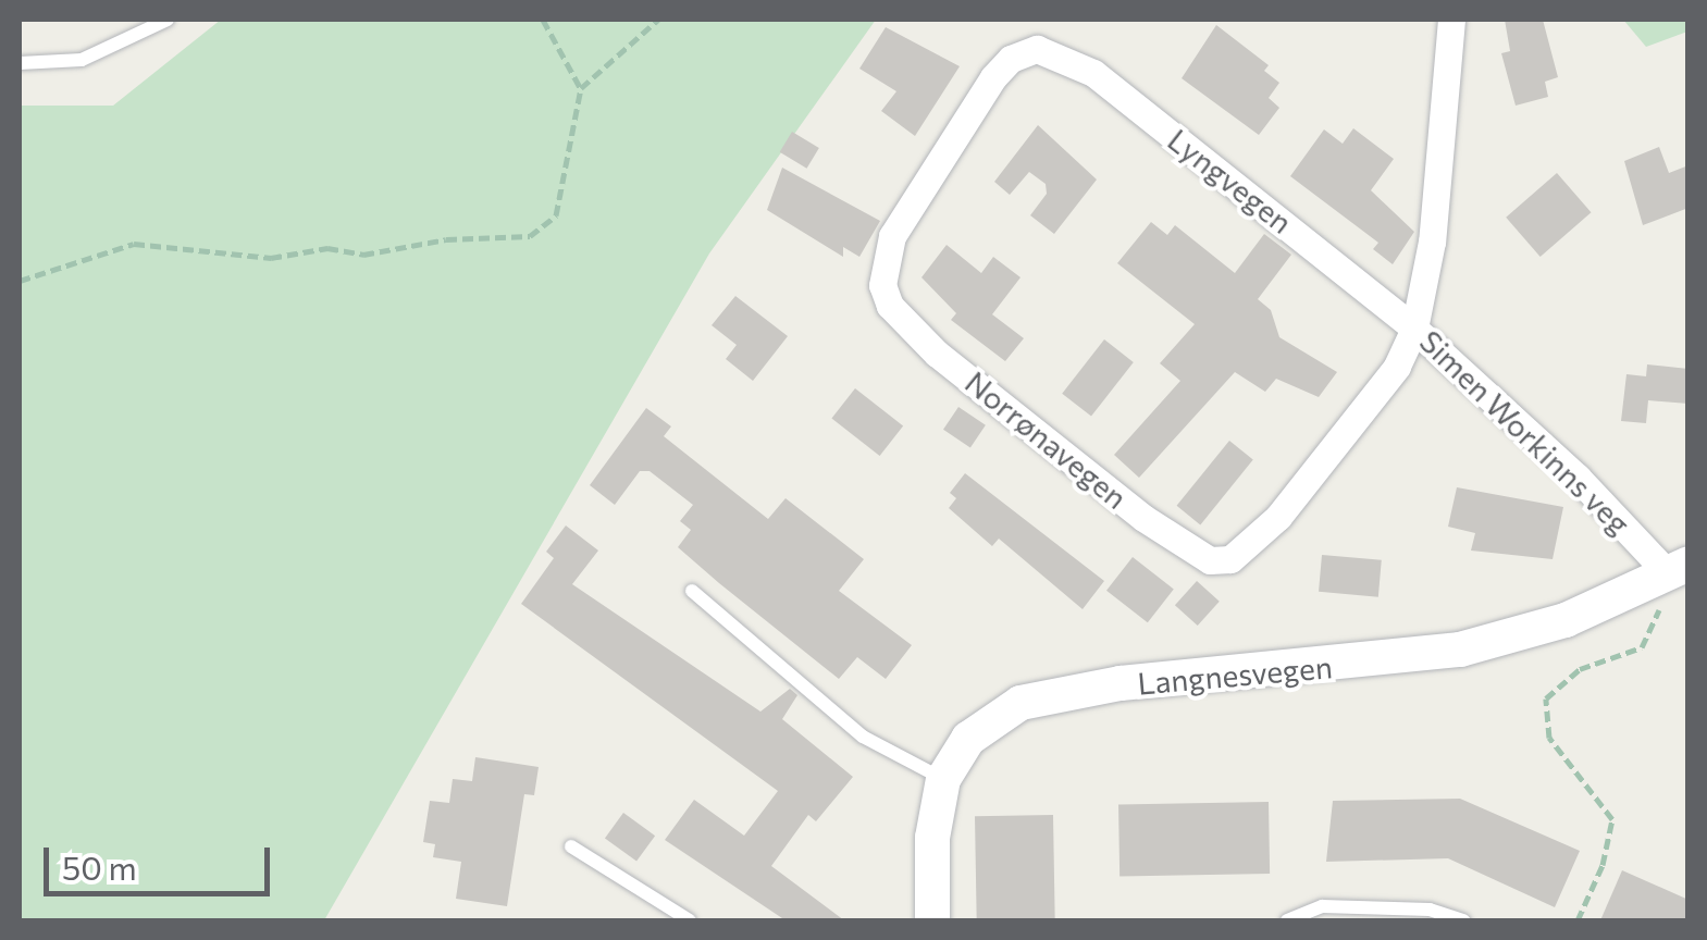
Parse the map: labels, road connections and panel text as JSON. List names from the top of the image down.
{
  "streets": {
    "street": [
      "Lyngvegen",
      "Simen Workinns veg",
      "Norrønavegen",
      "Langnesvegen"
    ]
  },
  "crossings": [
    ["Lyngvegen", "Simen Workinns veg"],
    ["Lyngvegen", "Norrønavegen"],
    ["Simen Workinns veg", "Norrønavegen"],
    ["Simen Workinns veg", "Langnesvegen"]
  ],
  "scale_bar": "50 m"
}
